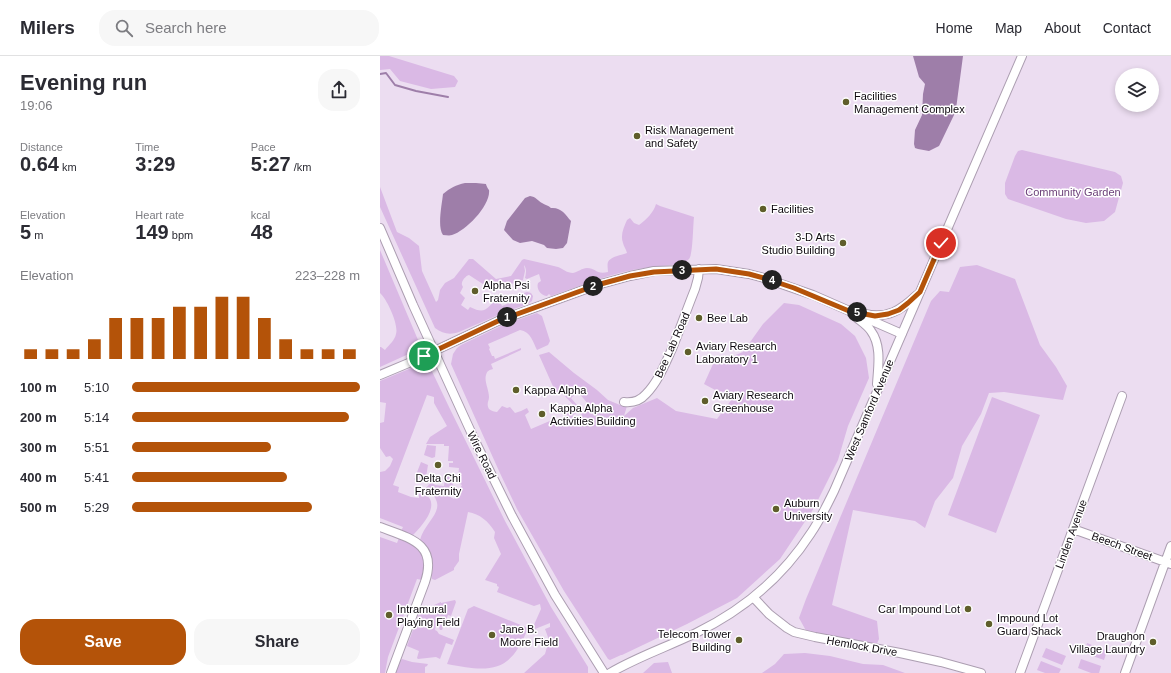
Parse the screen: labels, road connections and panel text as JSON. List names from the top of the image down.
{
  "streets": {
    "street": [
      "Bee Lab Road",
      "West Samford Avenue",
      "Wire Road",
      "Linden Avenue",
      "Beech Street",
      "Hemlock Drive"
    ]
  },
  "crossings": [
    ["West Samford Avenue", "Hemlock Drive"],
    ["Linden Avenue", "Beech Street"]
  ],
  "parks": ["Community Garden"],
  "places": [
    "Facilities Management Complex",
    "Risk Management and Safety",
    "Facilities",
    "3-D Arts Studio Building",
    "Alpha Psi Fraternity",
    "Bee Lab",
    "Aviary Research Laboratory 1",
    "Kappa Alpha",
    "Aviary Research Greenhouse",
    "Kappa Alpha Activities Building",
    "Delta Chi Fraternity",
    "Auburn University",
    "Car Impound Lot",
    "Intramural Playing Field",
    "Impound Lot Guard Shack",
    "Jane B. Moore Field",
    "Telecom Tower Building",
    "Draughon Village Laundry"
  ],
  "page": {
    "header": "Milers",
    "search": "Search here",
    "nav": [
      "Home",
      "Map",
      "About",
      "Contact"
    ],
    "heading": ["Evening run", "19:06"],
    "stats": [
      ["Distance", "0.64 km"],
      ["Time", "3:29"],
      ["Pace", "5:27 /km"],
      ["Elevation", "5 m"],
      ["Heart rate", "149 bpm"],
      ["kcal", "48"]
    ],
    "chart": ["Elevation", "223–228 m"],
    "pins": [
      "3",
      "4",
      "2",
      "5",
      "1"
    ],
    "list": [
      {
        "name": "100 m",
        "note": "5:10"
      },
      {
        "name": "200 m",
        "note": "5:14"
      },
      {
        "name": "300 m",
        "note": "5:51"
      },
      {
        "name": "400 m",
        "note": "5:41"
      },
      {
        "name": "500 m",
        "note": "5:29"
      }
    ],
    "buttons": ["Save", "Share"]
  }
}
